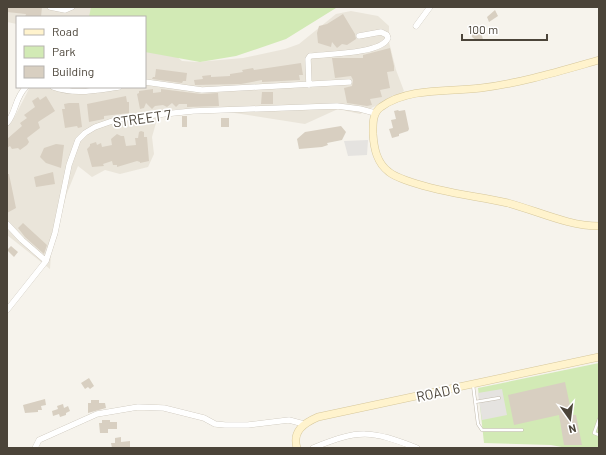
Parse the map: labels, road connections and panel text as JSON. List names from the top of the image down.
{
  "streets": {
    "street": ["STREET 7", "ROAD 6"]
  },
  "legend": ["Road", "Park", "Building"],
  "scale_bar": "100 m",
  "north": "bottom"
}
